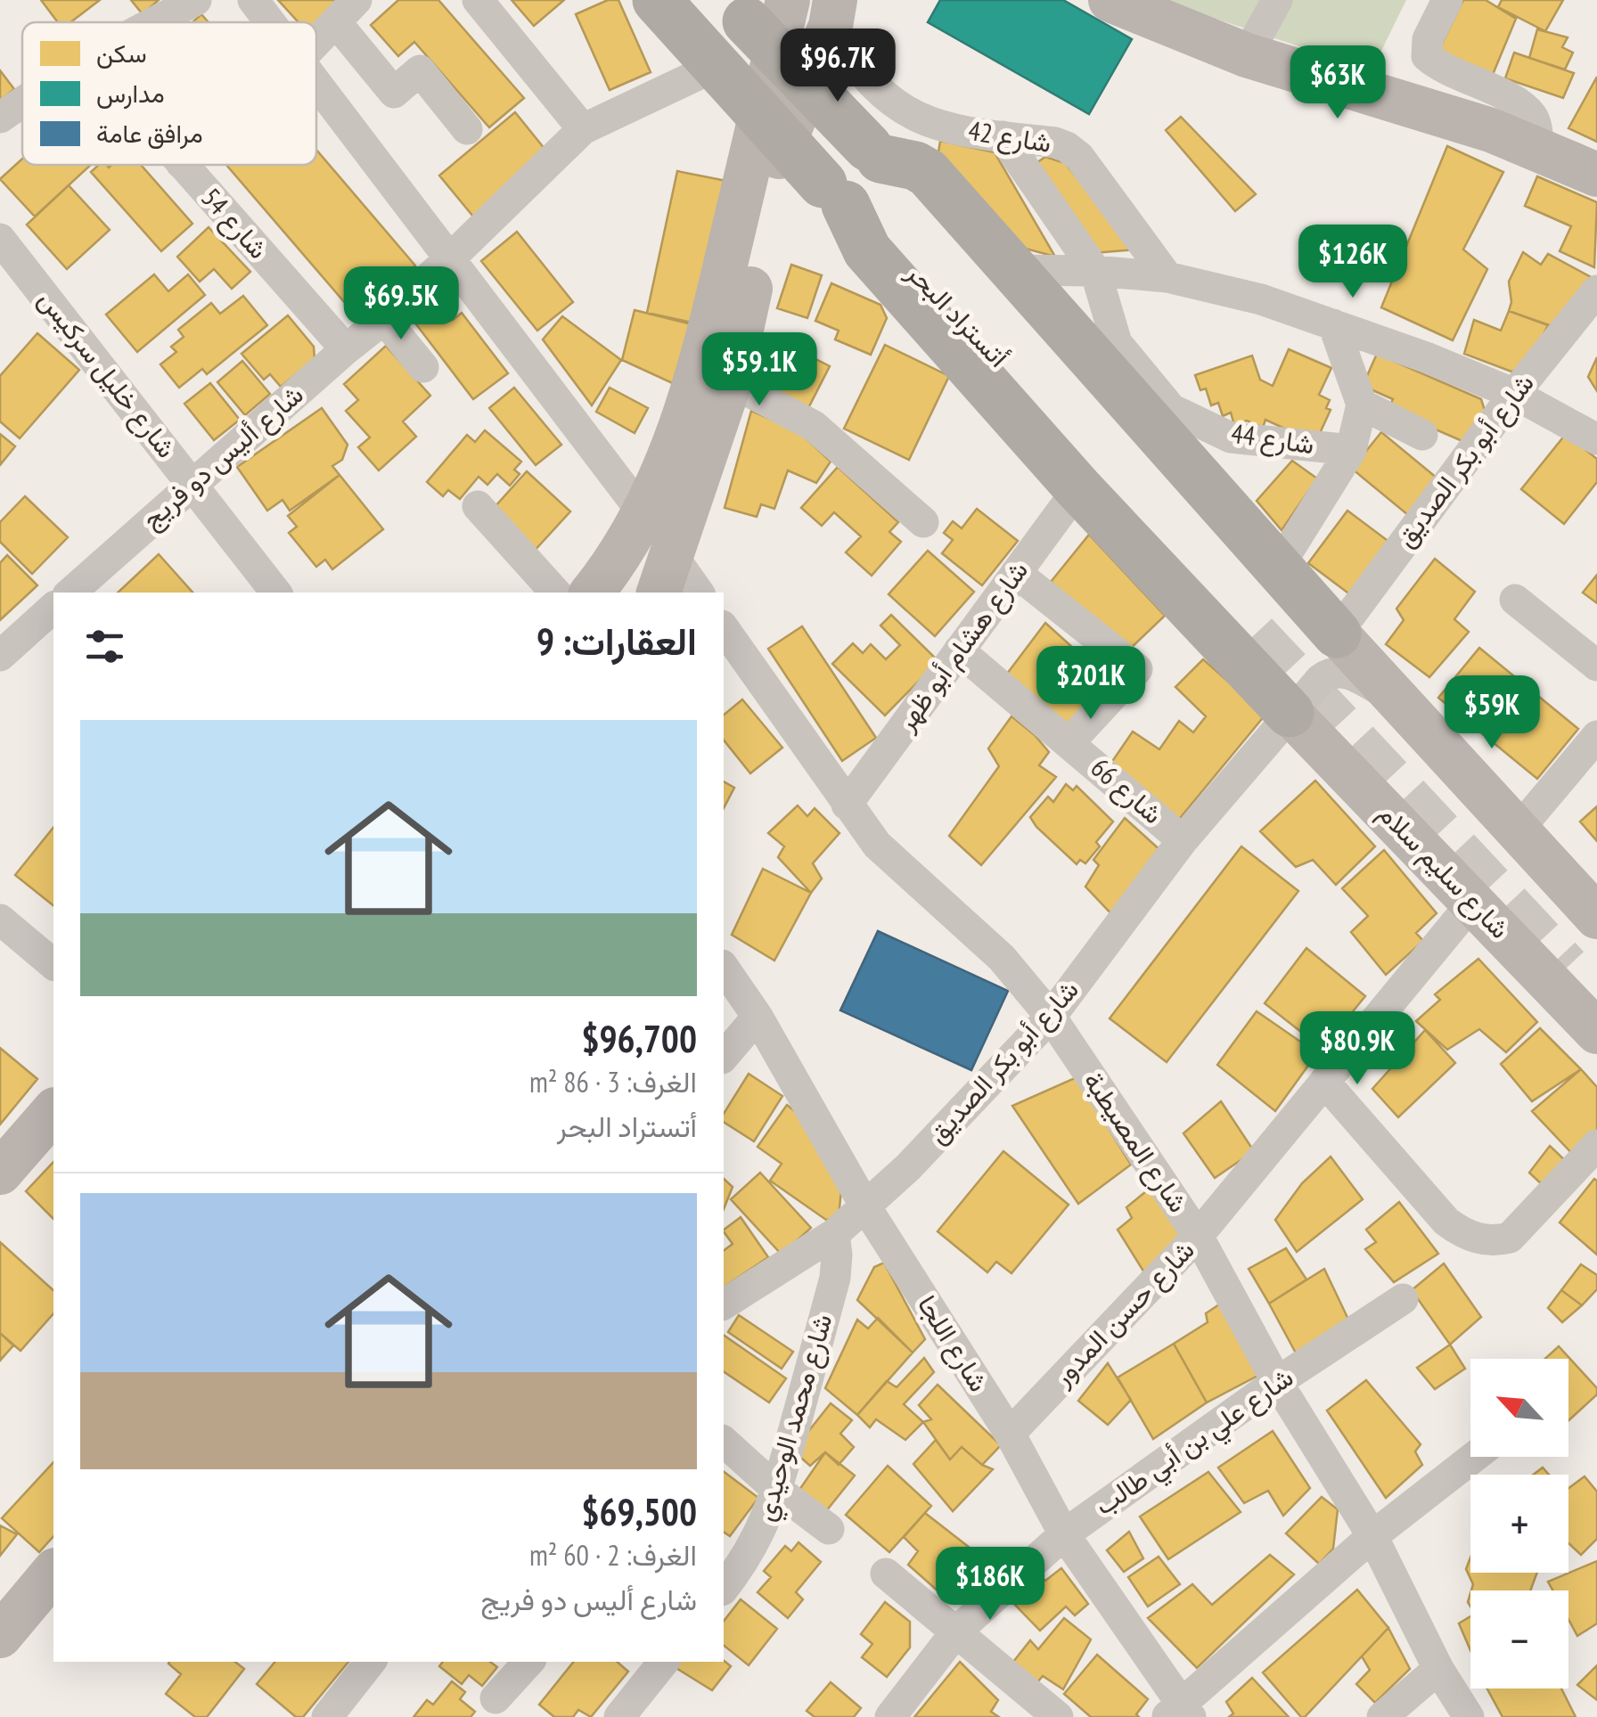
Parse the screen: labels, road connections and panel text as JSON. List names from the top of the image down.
{
  "streets": {
    "highway": ["أتستراد البحر"],
    "main road": ["شارع سليم سلام"],
    "street": [
      "شارع 42",
      "شارع 54",
      "شارع خليل سركيس",
      "شارع 44",
      "شارع أليس دو فريج",
      "شارع أبو بكر الصديق",
      "شارع هشام أبو ظهر",
      "شارع 66",
      "شارع المصيطبة",
      "شارع حسن المدور",
      "شارع اللجا",
      "شارع محمد الوحيدي",
      "شارع علي بن أبي طالب"
    ]
  },
  "crossings": [
    ["شارع 42", "أتستراد البحر"],
    ["شارع 42", "شارع 44"],
    ["شارع 54", "شارع أليس دو فريج"],
    ["أتستراد البحر", "شارع 44"],
    ["أتستراد البحر", "شارع أليس دو فريج"],
    ["شارع خليل سركيس", "شارع أليس دو فريج"],
    ["شارع أبو بكر الصديق", "شارع 66"],
    ["شارع أبو بكر الصديق", "شارع سليم سلام"],
    ["شارع أبو بكر الصديق", "شارع المصيطبة"],
    ["شارع أبو بكر الصديق", "شارع اللجا"],
    ["شارع أبو بكر الصديق", "شارع محمد الوحيدي"],
    ["شارع هشام أبو ظهر", "شارع 66"],
    ["شارع هشام أبو ظهر", "شارع المصيطبة"],
    ["شارع سليم سلام", "شارع حسن المدور"],
    ["شارع المصيطبة", "شارع حسن المدور"],
    ["شارع المصيطبة", "شارع علي بن أبي طالب"],
    ["شارع حسن المدور", "شارع اللجا"],
    ["شارع اللجا", "شارع علي بن أبي طالب"]
  ],
  "legend": ["سكن", "مدارس", "مرافق عامة"],
  "north": "top left",
  "page": {
    "price": [
      "$96.7K",
      "$63K",
      "$126K",
      "$69.5K",
      "$59.1K",
      "$201K",
      "$59K",
      "$80.9K",
      "$186K"
    ],
    "heading": "العقارات: 9",
    "list": [
      {
        "name": "$96,700",
        "note": "الغرف: 3 · 86 m² · أتستراد البحر"
      },
      {
        "name": "$69,500",
        "note": "الغرف: 2 · 60 m² · شارع أليس دو فريج"
      }
    ],
    "map_buttons": ["+", "−"]
  }
}
